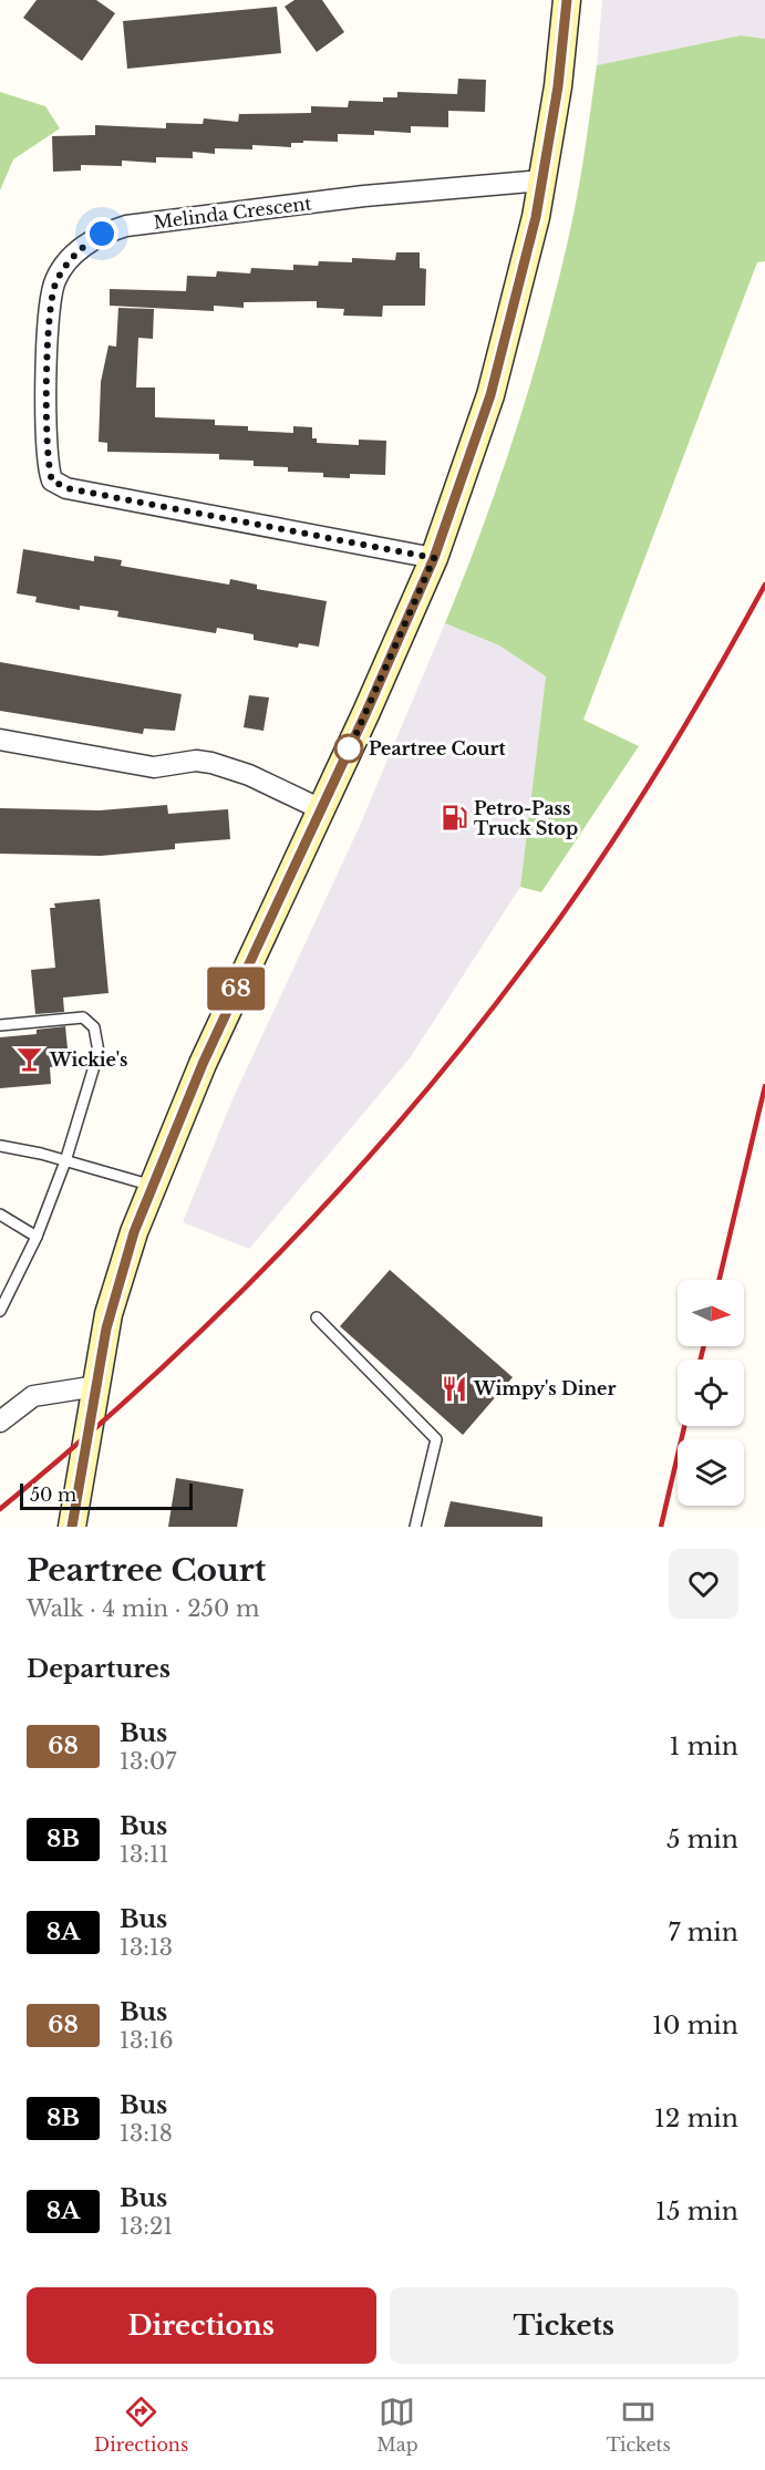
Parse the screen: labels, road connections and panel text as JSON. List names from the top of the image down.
{
  "streets": {
    "street": ["Melinda Crescent"]
  },
  "places": {
    "other": ["Peartree Court"],
    "fuel station": ["Petro-Pass Truck Stop"],
    "bar": ["Wickie's"],
    "restaurant": ["Wimpy's Diner"]
  },
  "lines": ["bus line 68"],
  "scale_bar": "50 m",
  "north": "right",
  "page": {
    "on_map": "68",
    "scale": "50 m",
    "heading": [
      ["Peartree Court", "Walk · 4 min · 250 m"],
      "Departures"
    ],
    "list": [
      {
        "mark": "68",
        "name": "Bus",
        "note": "13:07",
        "value": "1 min"
      },
      {
        "mark": "8B",
        "name": "Bus",
        "note": "13:11",
        "value": "5 min"
      },
      {
        "mark": "8A",
        "name": "Bus",
        "note": "13:13",
        "value": "7 min"
      },
      {
        "mark": "68",
        "name": "Bus",
        "note": "13:16",
        "value": "10 min"
      },
      {
        "mark": "8B",
        "name": "Bus",
        "note": "13:18",
        "value": "12 min"
      },
      {
        "mark": "8A",
        "name": "Bus",
        "note": "13:21",
        "value": "15 min"
      }
    ],
    "buttons": ["Directions", "Tickets"],
    "tabs": ["Directions", "Map", "Tickets"]
  }
}
